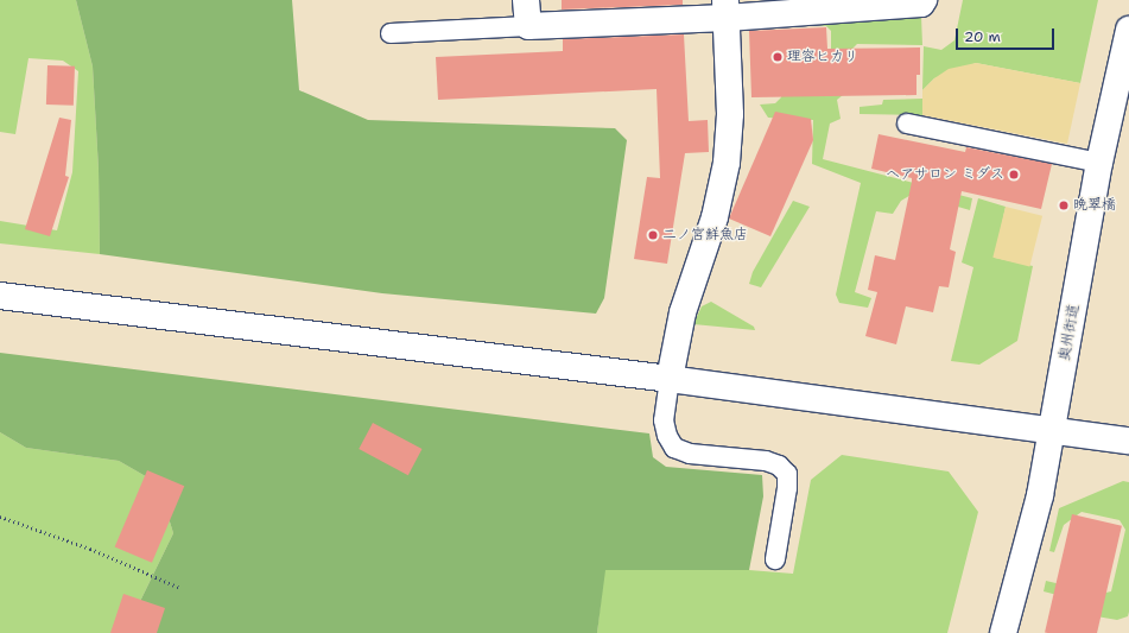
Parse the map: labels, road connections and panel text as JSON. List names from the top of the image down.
{
  "streets": {
    "street": ["奥州街道"]
  },
  "places": [
    "理容ヒカリ",
    "ヘアサロン ミダス",
    "晩翠橋",
    "二ノ宮鮮魚店"
  ],
  "scale_bar": "20 m"
}
